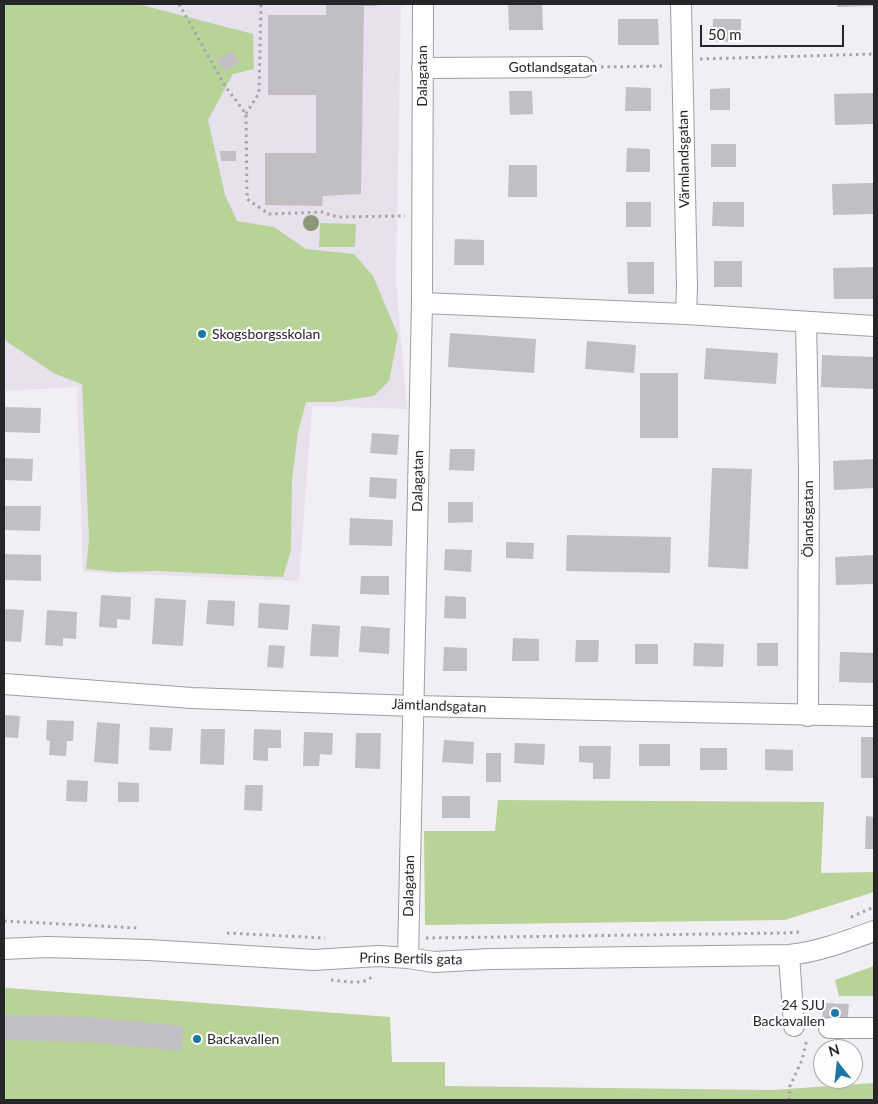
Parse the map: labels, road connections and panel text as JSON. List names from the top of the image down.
{
  "streets": {
    "street": [
      "Gotlandsgatan",
      "Dalagatan",
      "Värmlandsgatan",
      "Ölandsgatan",
      "Jämtlandsgatan",
      "Prins Bertils gata"
    ]
  },
  "crossings": [
    ["Gotlandsgatan", "Dalagatan"],
    ["Gotlandsgatan", "Värmlandsgatan"],
    ["Dalagatan", "Jämtlandsgatan"],
    ["Dalagatan", "Prins Bertils gata"],
    ["Ölandsgatan", "Jämtlandsgatan"]
  ],
  "places": ["Skogsborgsskolan", "24 SJU Backavallen", "Backavallen"],
  "scale_bar": "50 m",
  "north": "top"
}
